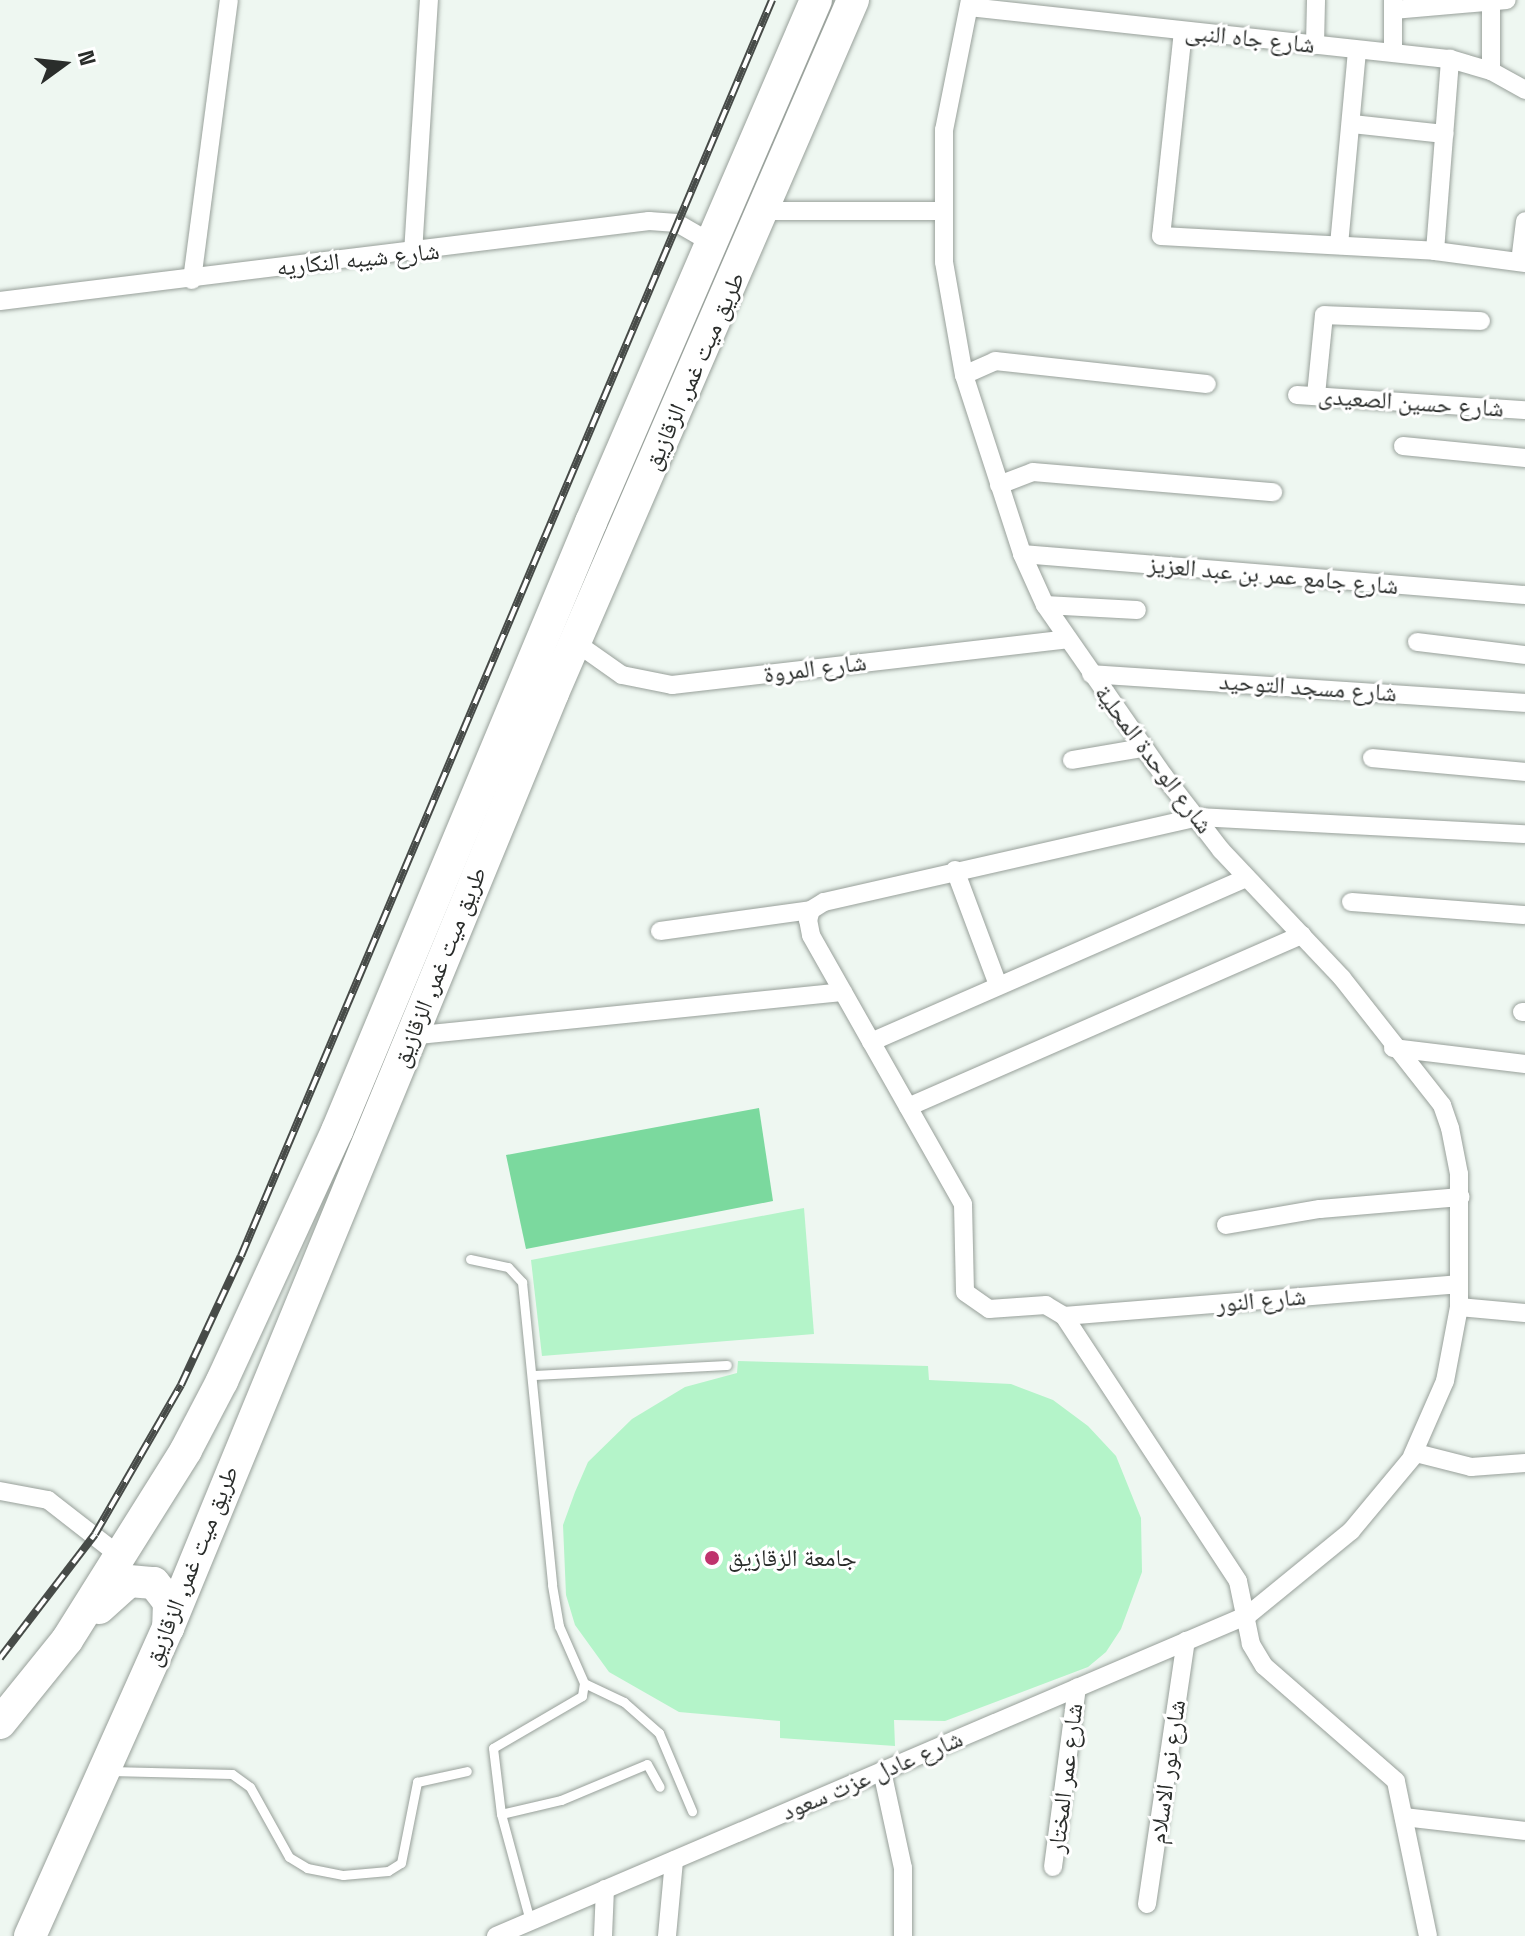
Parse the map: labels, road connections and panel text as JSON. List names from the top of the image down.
{
  "streets": {
    "highway": ["طريق ميت غمر, الزقازيق"],
    "street": [
      "شارع جاه النبى",
      "شارع شيبه النكاريه",
      "شارع حسين الصعيدى",
      "شارع جامع عمر بن عبد العزيز",
      "شارع المروة",
      "شارع مسجد التوحيد",
      "شارع الوحدة المحلية",
      "شارع النور",
      "شارع نور الاسلام",
      "شارع عادل عزت سعود",
      "شارع عمر المختار"
    ]
  },
  "crossings": [
    ["شارع جاه النبى", "شارع الوحدة المحلية"],
    ["شارع شيبه النكاريه", "طريق ميت غمر, الزقازيق"],
    ["طريق ميت غمر, الزقازيق", "شارع المروة"],
    ["شارع جامع عمر بن عبد العزيز", "شارع الوحدة المحلية"],
    ["شارع المروة", "شارع الوحدة المحلية"],
    ["شارع مسجد التوحيد", "شارع الوحدة المحلية"],
    ["شارع الوحدة المحلية", "شارع النور"],
    ["شارع الوحدة المحلية", "شارع عادل عزت سعود"],
    ["شارع نور الاسلام", "شارع عادل عزت سعود"],
    ["شارع عادل عزت سعود", "شارع عمر المختار"]
  ],
  "places": ["جامعة الزقازيق"],
  "north": "right"
}
